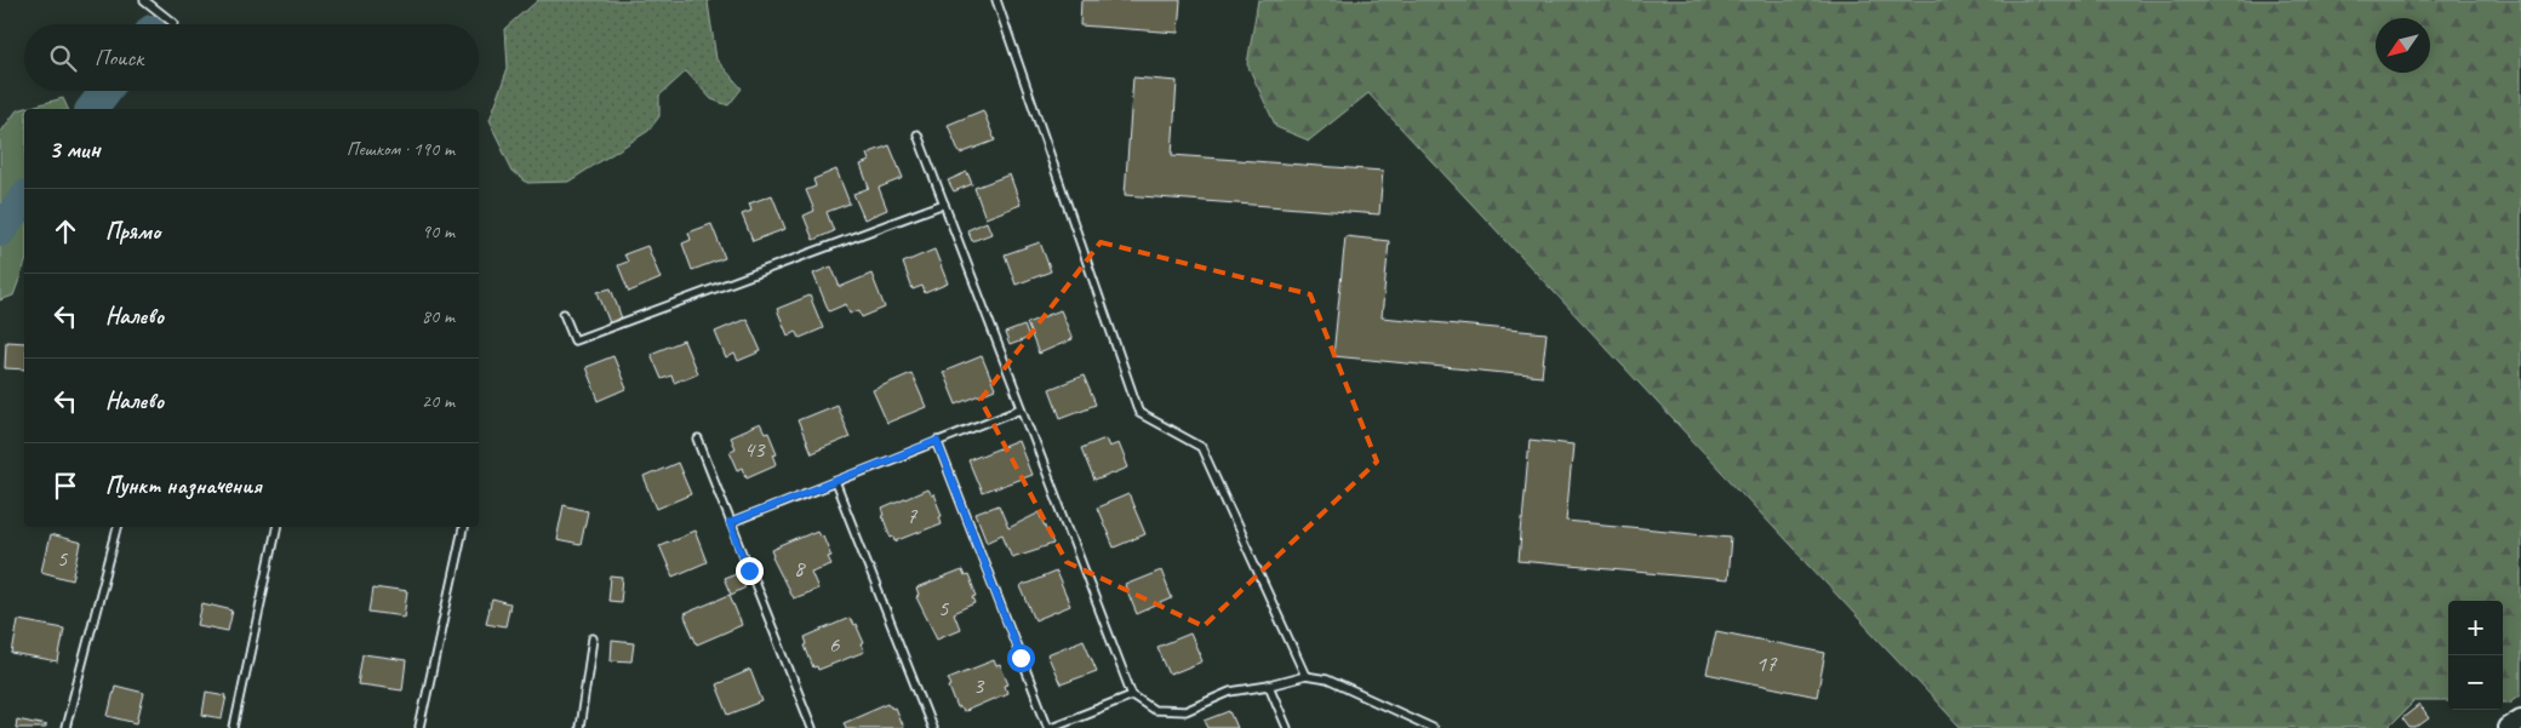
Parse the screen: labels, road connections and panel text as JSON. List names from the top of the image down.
{
  "house_numbers": [
    "43",
    "7",
    "5",
    "8",
    "5",
    "6",
    "17",
    "3"
  ],
  "north": "bottom left",
  "page": {
    "search": "Поиск",
    "heading": ["3 мин", "Пешком · 190 m"],
    "list": [
      ["Прямо", "90 m"],
      ["Налево", "80 m"],
      ["Налево", "20 m"],
      "Пункт назначения"
    ],
    "map_buttons": ["+", "−"]
  }
}
